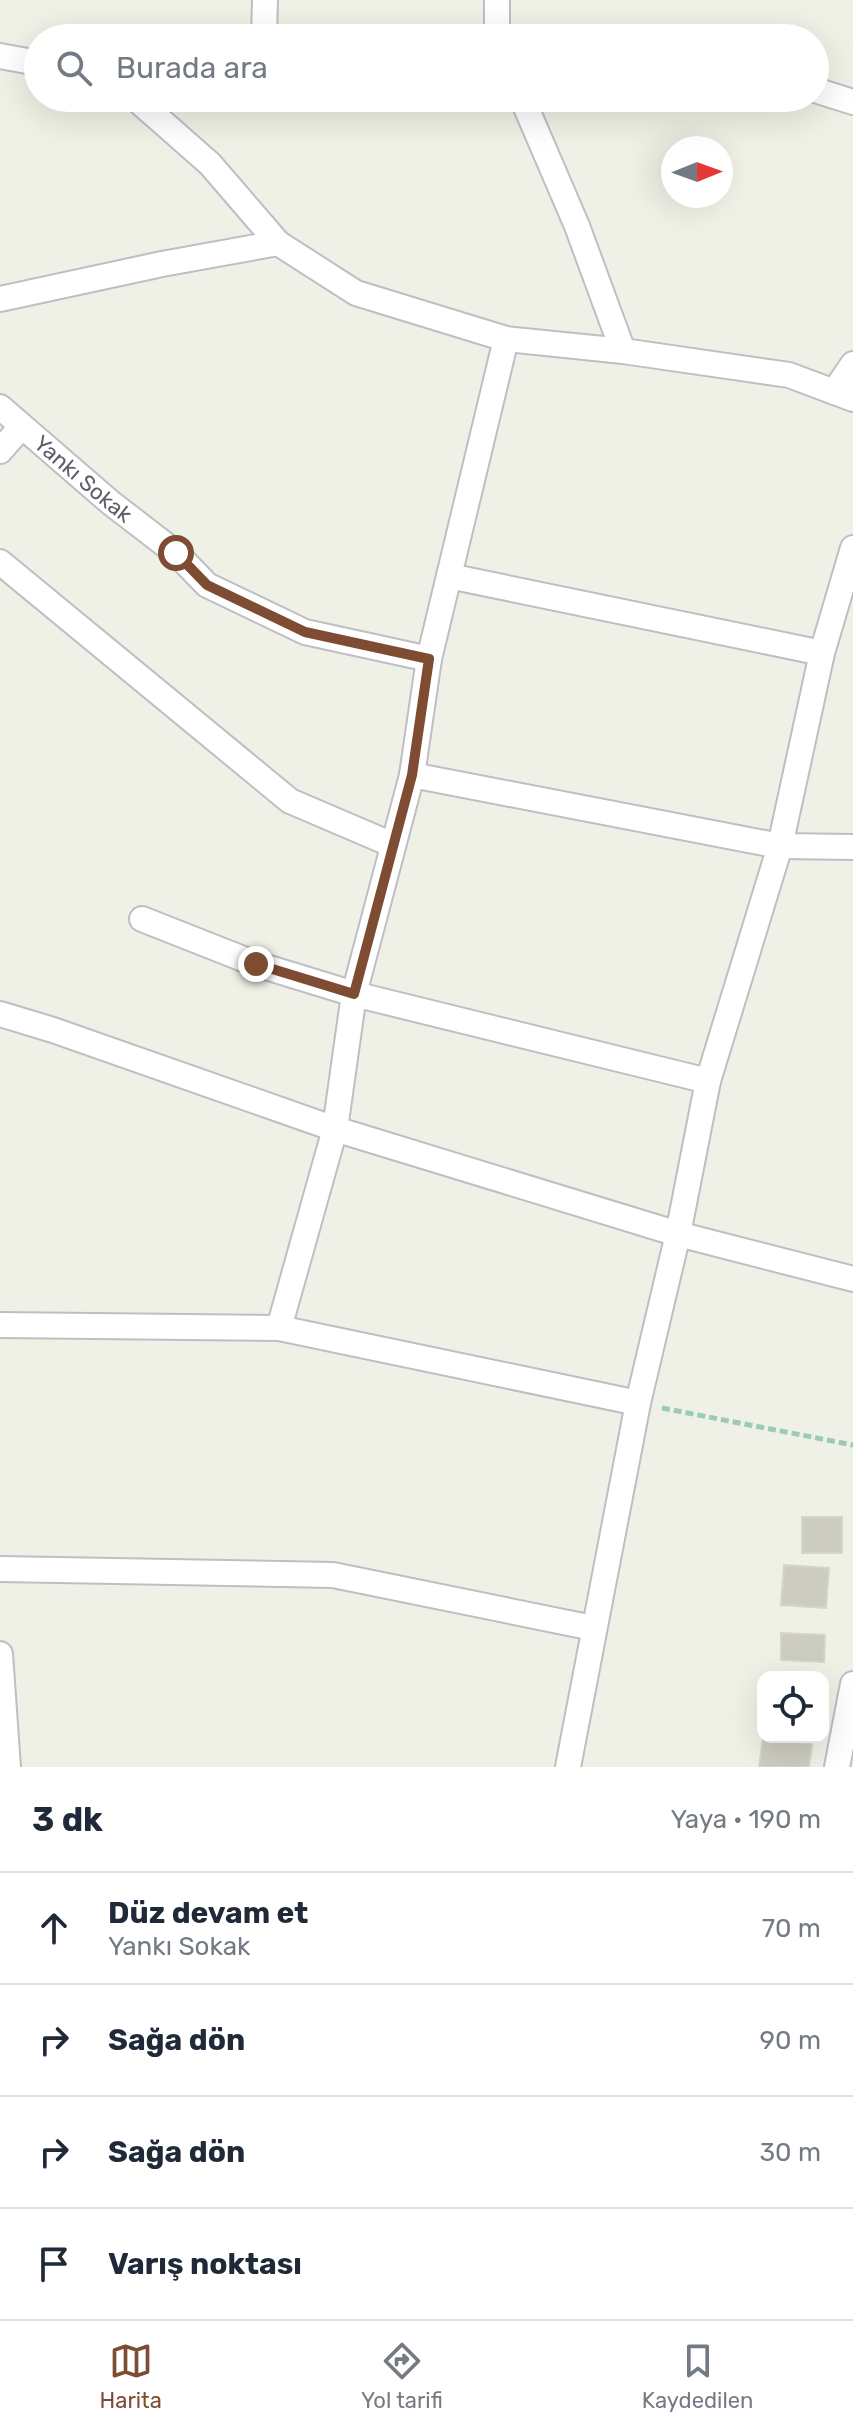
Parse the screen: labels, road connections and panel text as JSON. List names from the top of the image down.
{
  "streets": {
    "street": ["Yankı Sokak"]
  },
  "north": "right",
  "page": {
    "search": "Burada ara",
    "heading": ["3 dk", "Yaya · 190 m"],
    "list": [
      ["Düz devam et", "Yankı Sokak", "70 m"],
      ["Sağa dön", "90 m"],
      ["Sağa dön", "30 m"],
      "Varış noktası"
    ],
    "nav": ["Harita", "Yol tarifi", "Kaydedilen"]
  }
}
